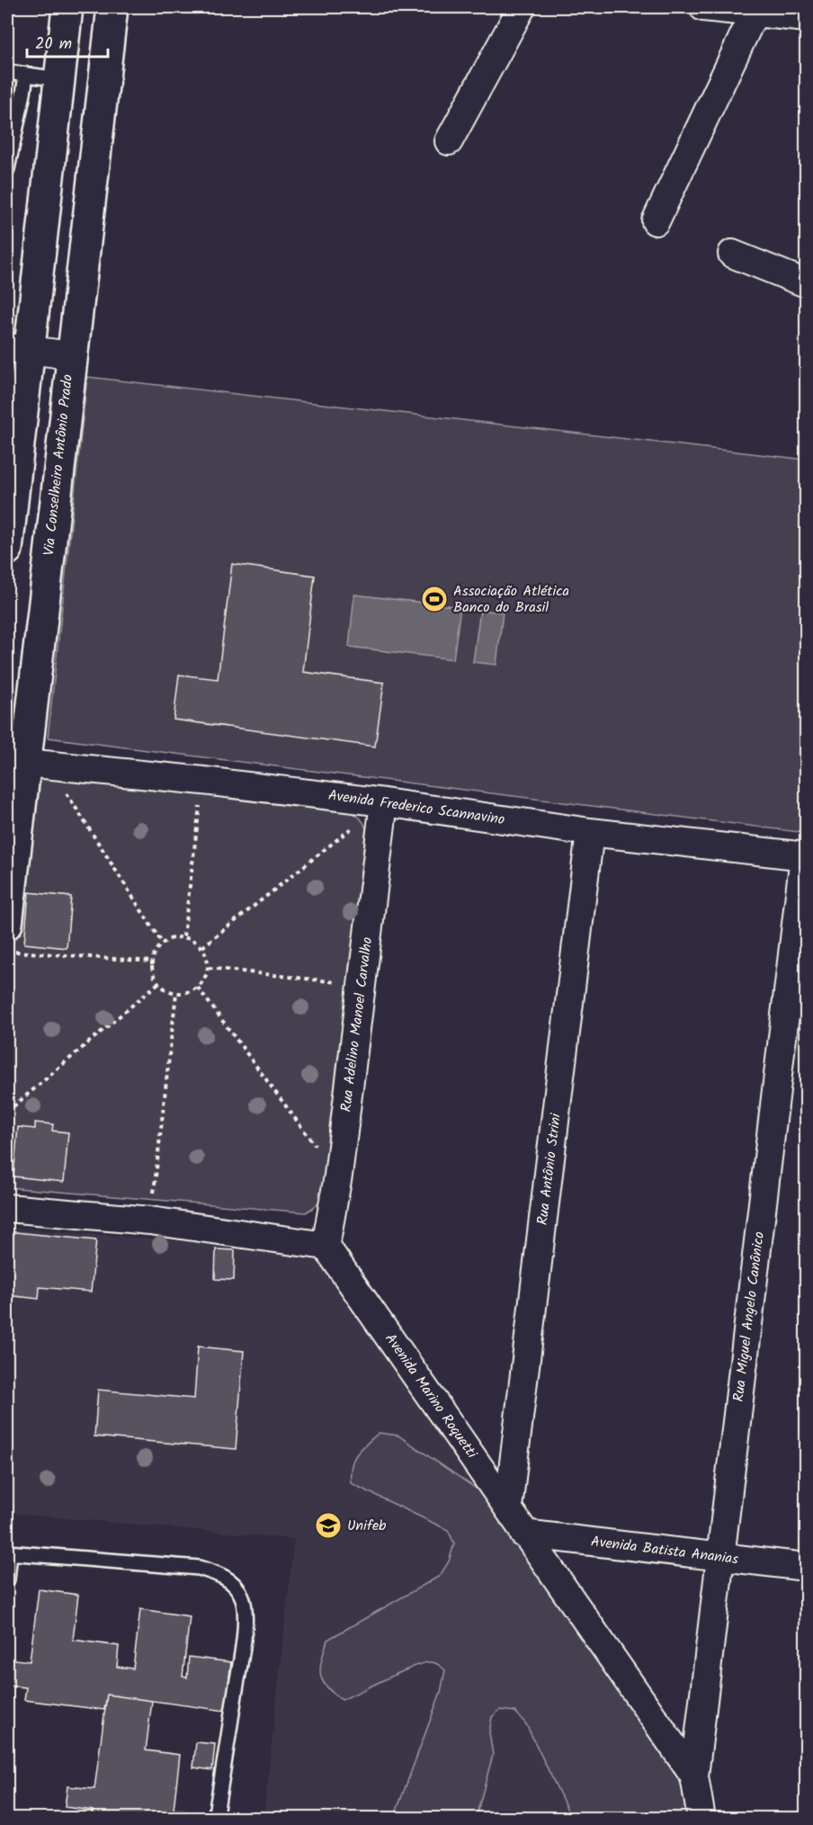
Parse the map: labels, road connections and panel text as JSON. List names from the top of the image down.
{
  "streets": {
    "main road": ["Via Conselheiro Antônio Prado"],
    "street": [
      "Avenida Frederico Scannavino",
      "Rua Adelino Manoel Carvalho",
      "Rua Antônio Strini",
      "Rua Miguel Angelo Canônico",
      "Avenida Marino Roquetti",
      "Avenida Batista Ananias"
    ]
  },
  "crossings": [
    ["Via Conselheiro Antônio Prado", "Avenida Frederico Scannavino"],
    ["Avenida Frederico Scannavino", "Rua Adelino Manoel Carvalho"],
    ["Avenida Frederico Scannavino", "Rua Antônio Strini"],
    ["Avenida Frederico Scannavino", "Rua Miguel Angelo Canônico"],
    ["Rua Adelino Manoel Carvalho", "Avenida Marino Roquetti"],
    ["Rua Antônio Strini", "Avenida Marino Roquetti"],
    ["Rua Miguel Angelo Canônico", "Avenida Marino Roquetti"],
    ["Rua Miguel Angelo Canônico", "Avenida Batista Ananias"],
    ["Avenida Marino Roquetti", "Avenida Batista Ananias"]
  ],
  "places": {
    "sports": ["Associação Atlética Banco do Brasil"],
    "school or university": ["Unifeb"]
  },
  "scale_bar": "20 m"
}
